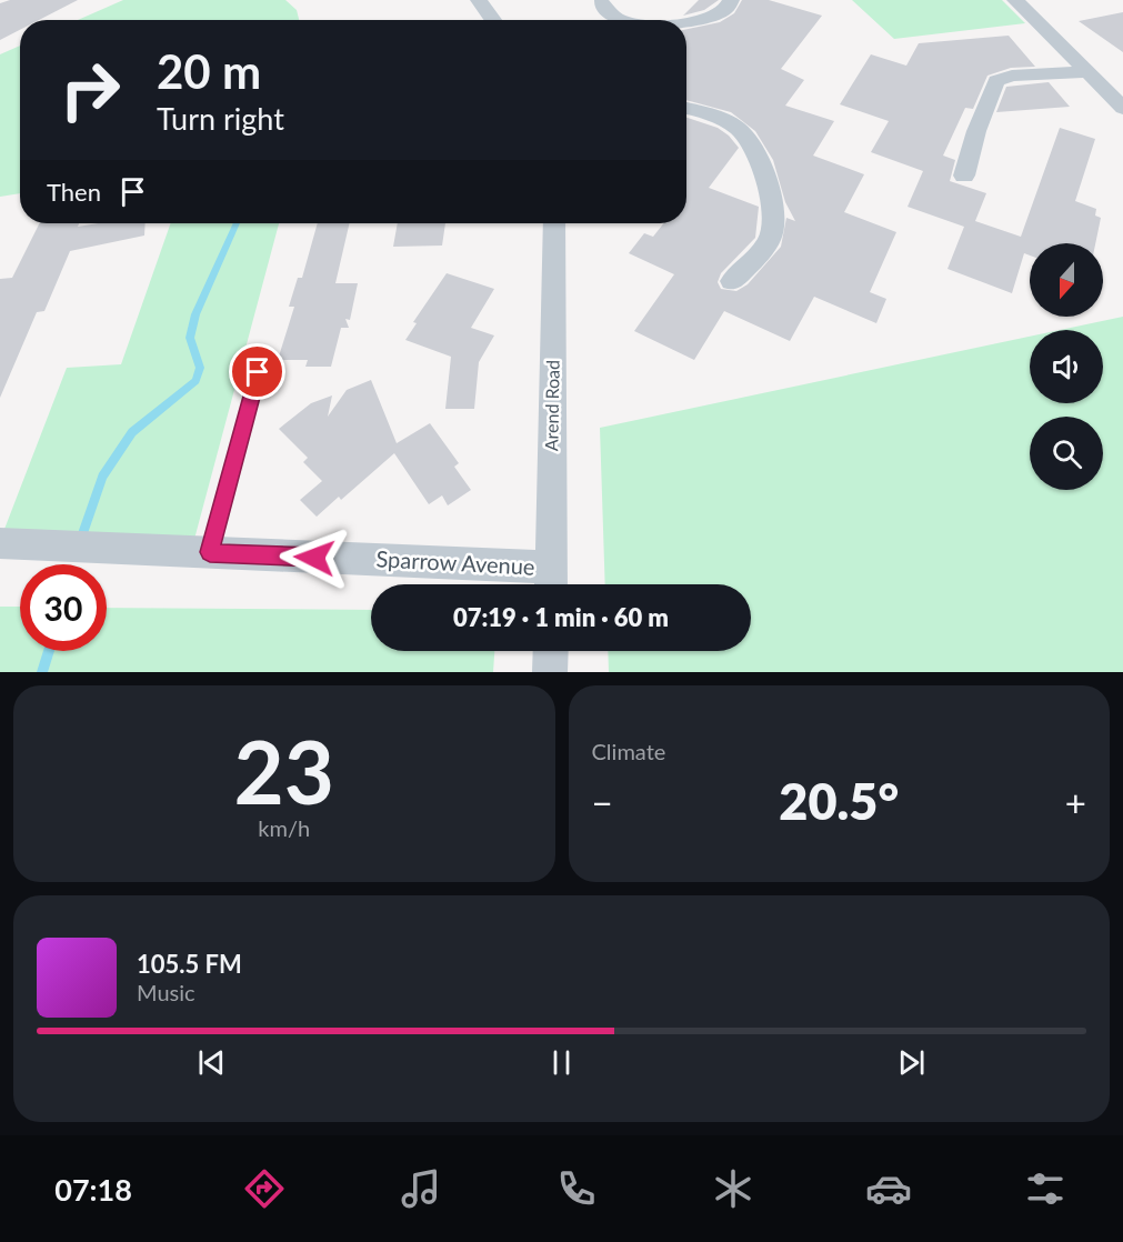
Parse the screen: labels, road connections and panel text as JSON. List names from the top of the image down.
{
  "streets": {
    "street": ["Arend Road", "Sparrow Avenue"]
  },
  "crossings": [
    ["Arend Road", "Sparrow Avenue"]
  ],
  "north": "bottom",
  "page": {
    "turn": ["20 m", "Turn right"],
    "then": "Then",
    "limit": "30",
    "trip": "07:19 · 1 min · 60 m",
    "tile": [
      ["23", "km/h"],
      "Climate"
    ],
    "heat": ["−", "20.5°", "+"],
    "song": ["105.5 FM", "Music"],
    "tabs": "07:18"
  }
}
